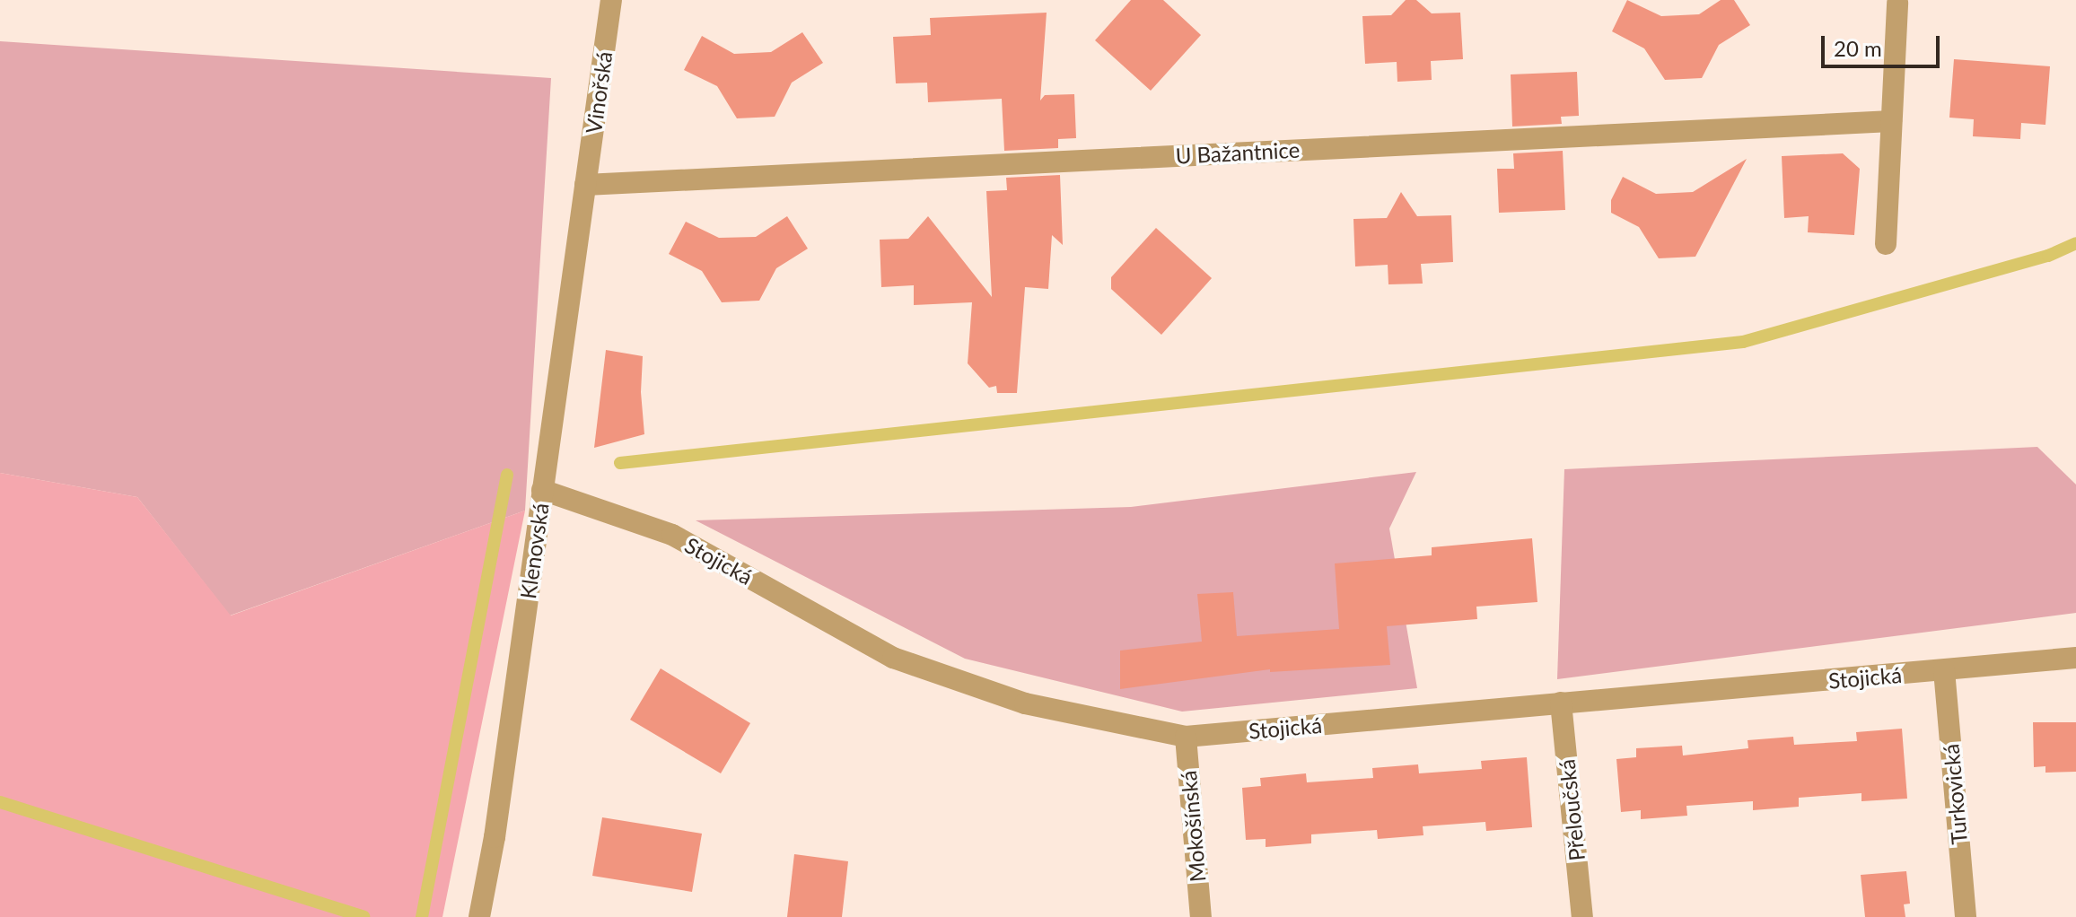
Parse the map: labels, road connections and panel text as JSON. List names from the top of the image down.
{
  "streets": {
    "street": [
      "Vinořská",
      "U Bažantnice",
      "Klenovská",
      "Stojická",
      "Turkovická",
      "Přeloučská",
      "Mokošínská"
    ]
  },
  "crossings": [
    ["Vinořská", "U Bažantnice"],
    ["Vinořská", "Klenovská"],
    ["U Bažantnice", "Klenovská"],
    ["Klenovská", "Stojická"],
    ["Stojická", "Turkovická"],
    ["Stojická", "Přeloučská"],
    ["Stojická", "Mokošínská"]
  ],
  "scale_bar": "20 m"
}
